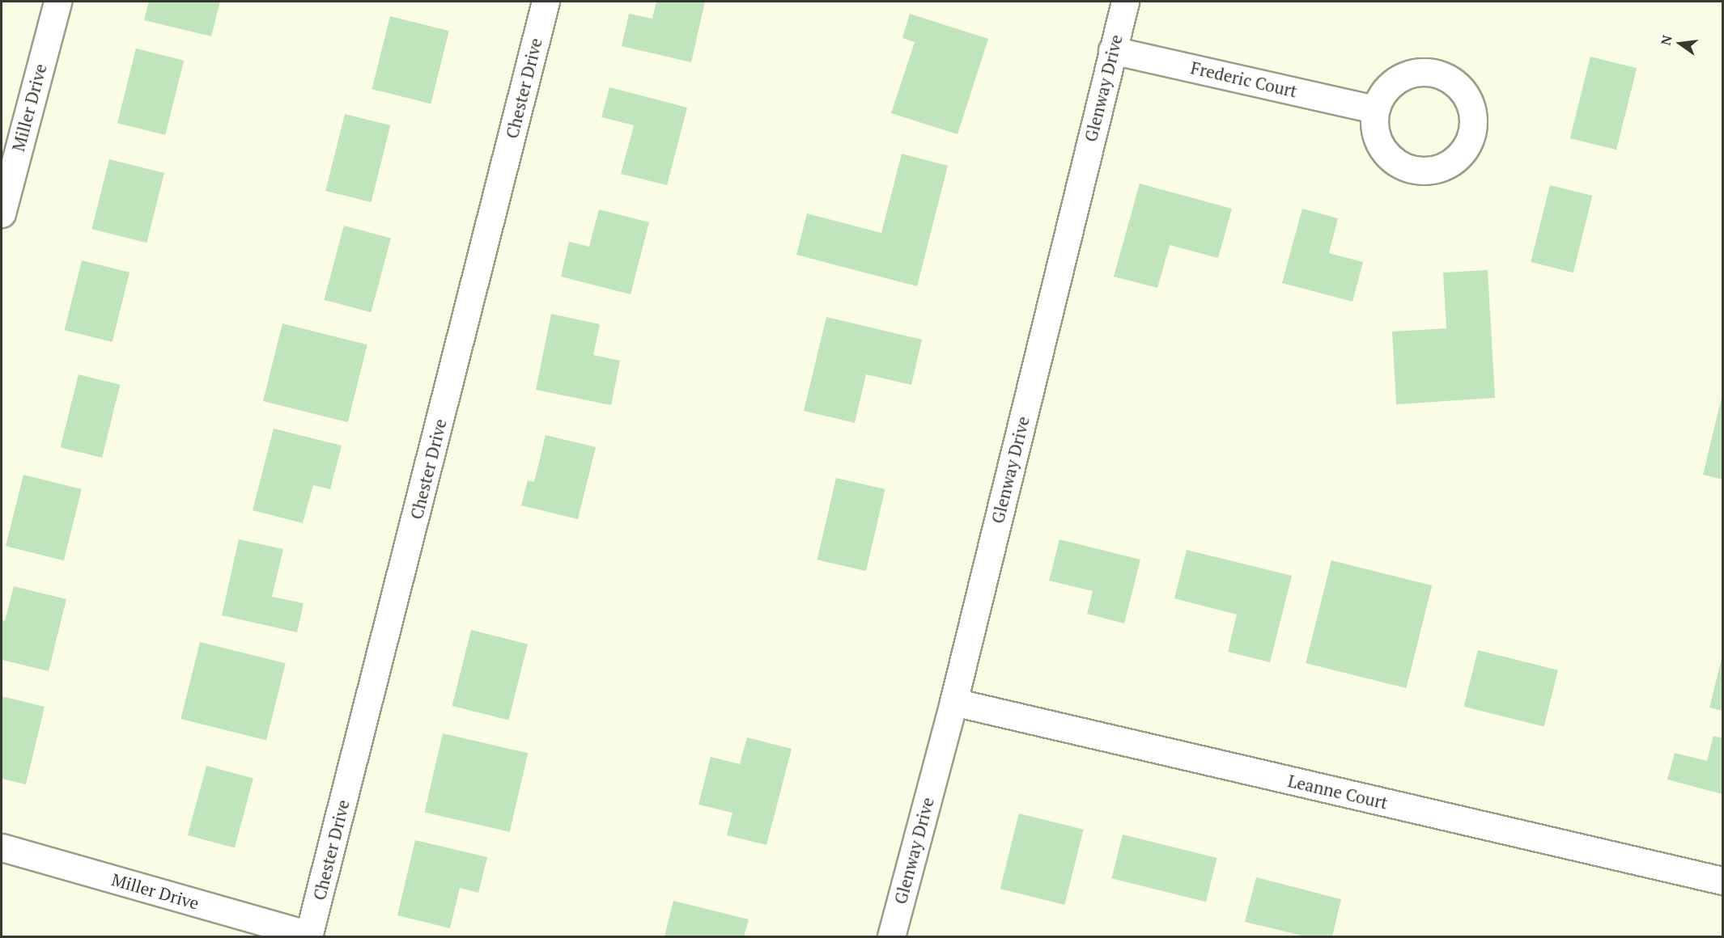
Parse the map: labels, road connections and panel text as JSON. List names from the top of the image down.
{
  "streets": {
    "street": [
      "Frederic Court",
      "Chester Drive",
      "Glenway Drive",
      "Miller Drive",
      "Leanne Court"
    ]
  },
  "crossings": [
    ["Frederic Court", "Glenway Drive"],
    ["Chester Drive", "Miller Drive"],
    ["Glenway Drive", "Leanne Court"]
  ],
  "north": "left"
}
